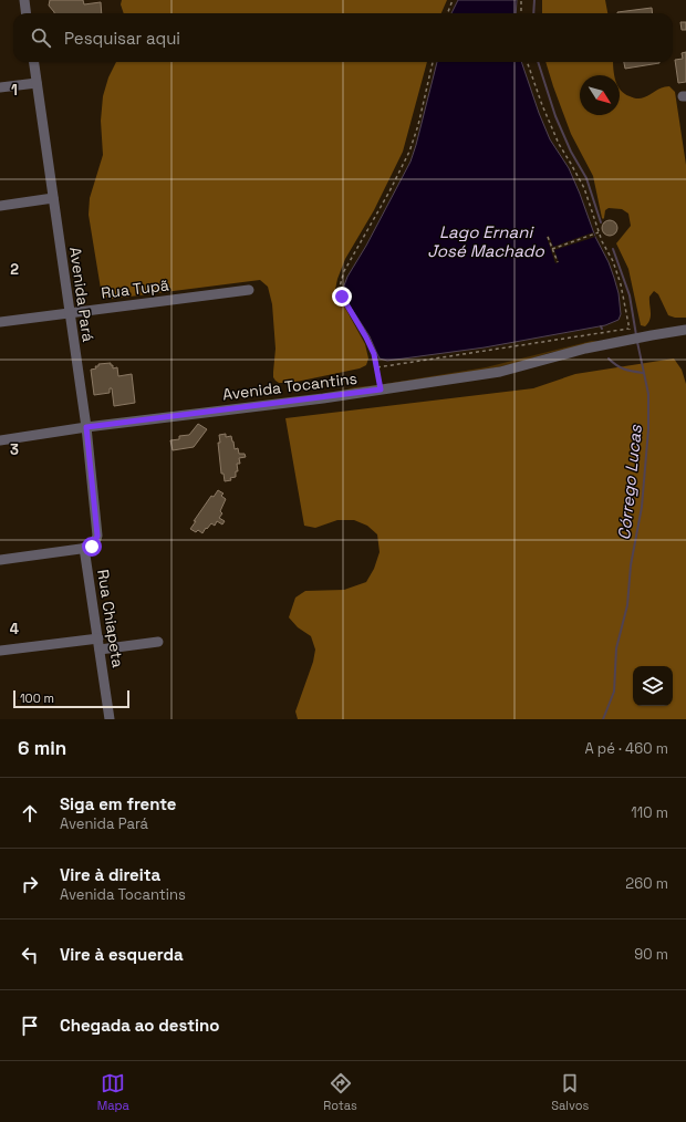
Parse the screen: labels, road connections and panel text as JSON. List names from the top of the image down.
{
  "streets": {
    "street": [
      "Rua Tupã",
      "Avenida Pará",
      "Avenida Tocantins",
      "Rua Chiapeta"
    ]
  },
  "crossings": [
    ["Rua Tupã", "Avenida Pará"],
    ["Avenida Pará", "Avenida Tocantins"],
    ["Avenida Pará", "Rua Chiapeta"]
  ],
  "water": ["Lago Ernani José Machado", "Córrego Lucas"],
  "scale_bar": "100 m",
  "north": "bottom right",
  "page": {
    "search": "Pesquisar aqui",
    "scale": "100 m",
    "heading": ["6 min", "A pé · 460 m"],
    "list": [
      ["Siga em frente", "Avenida Pará", "110 m"],
      ["Vire à direita", "Avenida Tocantins", "260 m"],
      ["Vire à esquerda", "90 m"],
      "Chegada ao destino"
    ],
    "nav": ["Mapa", "Rotas", "Salvos"]
  },
  "grid": {
    "rows": [
      "1",
      "2",
      "3",
      "4"
    ]
  }
}
